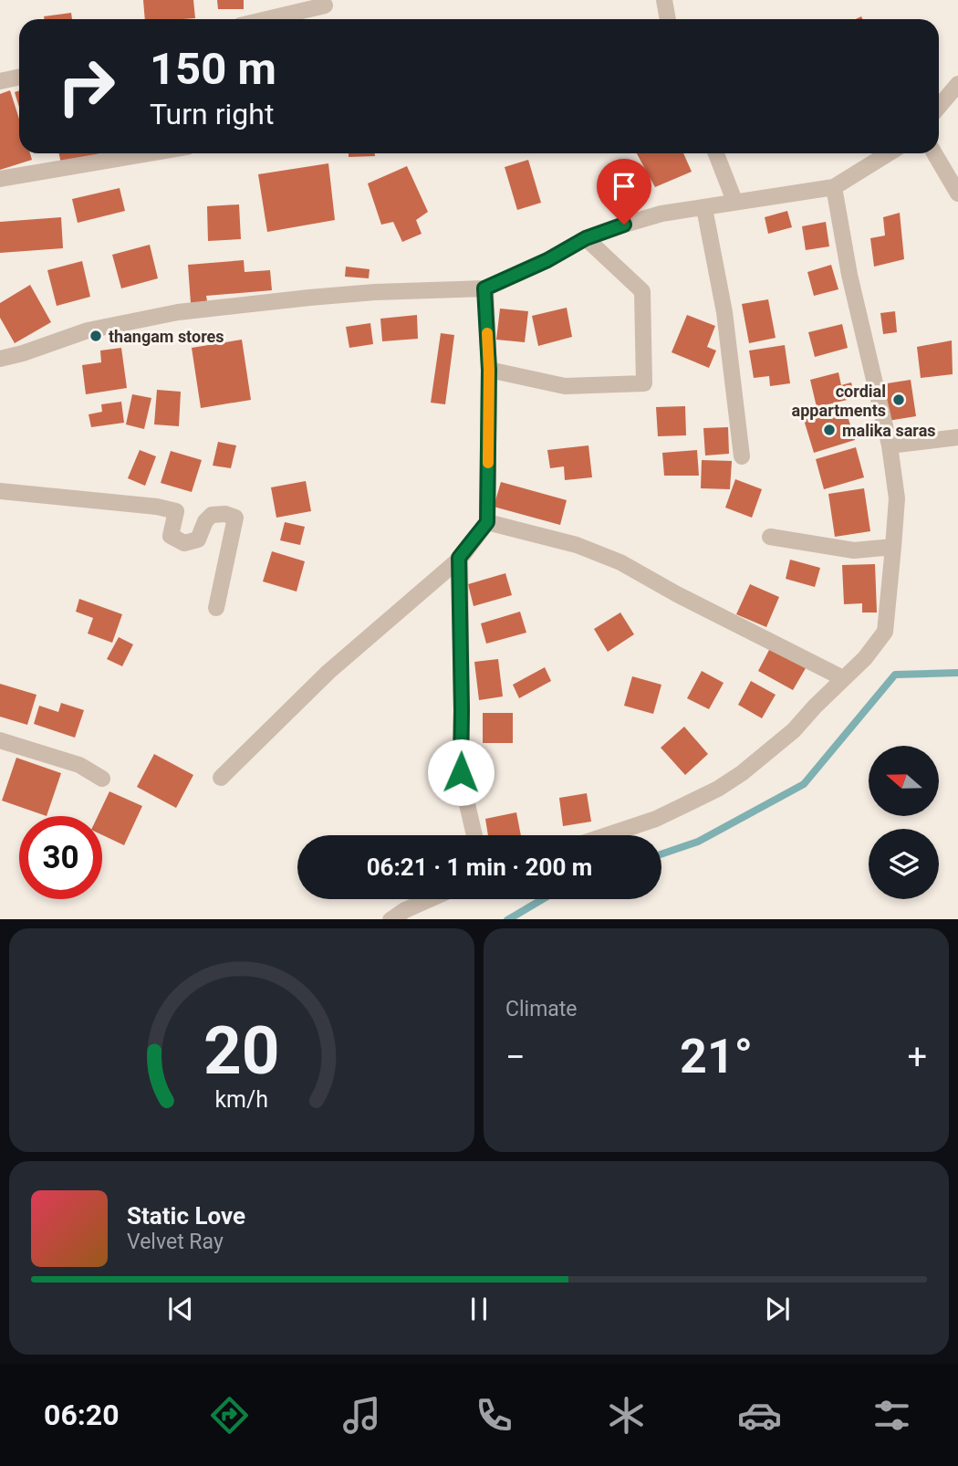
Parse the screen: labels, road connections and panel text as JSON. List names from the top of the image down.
{
  "places": ["thangam stores", "cordial appartments", "malika saras"],
  "north": "left",
  "page": {
    "turn": ["150 m", "Turn right"],
    "limit": "30",
    "trip": "06:21 · 1 min · 200 m",
    "tile": "Climate",
    "heat": ["−", "21°", "+"],
    "song": ["Static Love", "Velvet Ray"],
    "tabs": "06:20",
    "gauge": ["20", "km/h"]
  }
}
